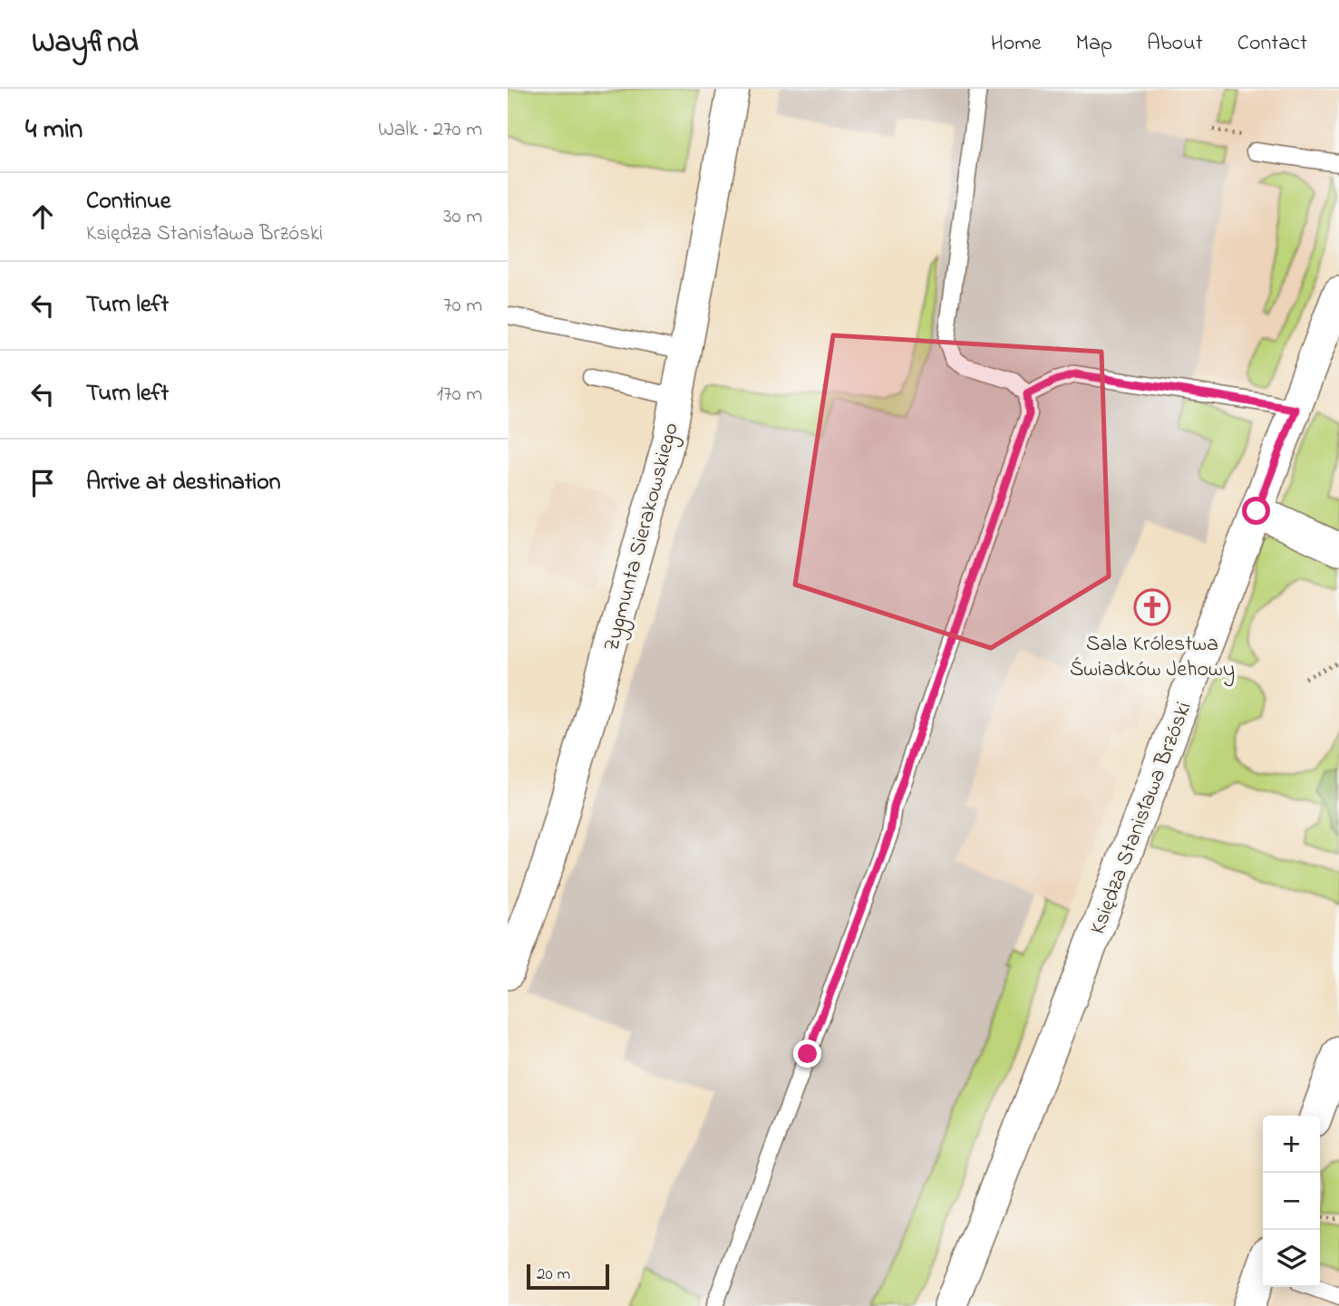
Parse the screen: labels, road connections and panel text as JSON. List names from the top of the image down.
{
  "streets": {
    "street": ["Zygmunta Sierakowskiego", "Księdza Stanisława Brzóski"]
  },
  "places": {
    "church": ["Sala Królestwa Świadków Jehowy"]
  },
  "scale_bar": "20 m",
  "page": {
    "header": "Wayfind",
    "nav": [
      "Home",
      "Map",
      "About",
      "Contact"
    ],
    "heading": ["4 min", "Walk · 270 m"],
    "list": [
      ["Continue", "Księdza Stanisława Brzóski", "30 m"],
      ["Turn left", "70 m"],
      ["Turn left", "170 m"],
      "Arrive at destination"
    ],
    "map_buttons": ["+", "−"],
    "scale": "20 m"
  }
}
